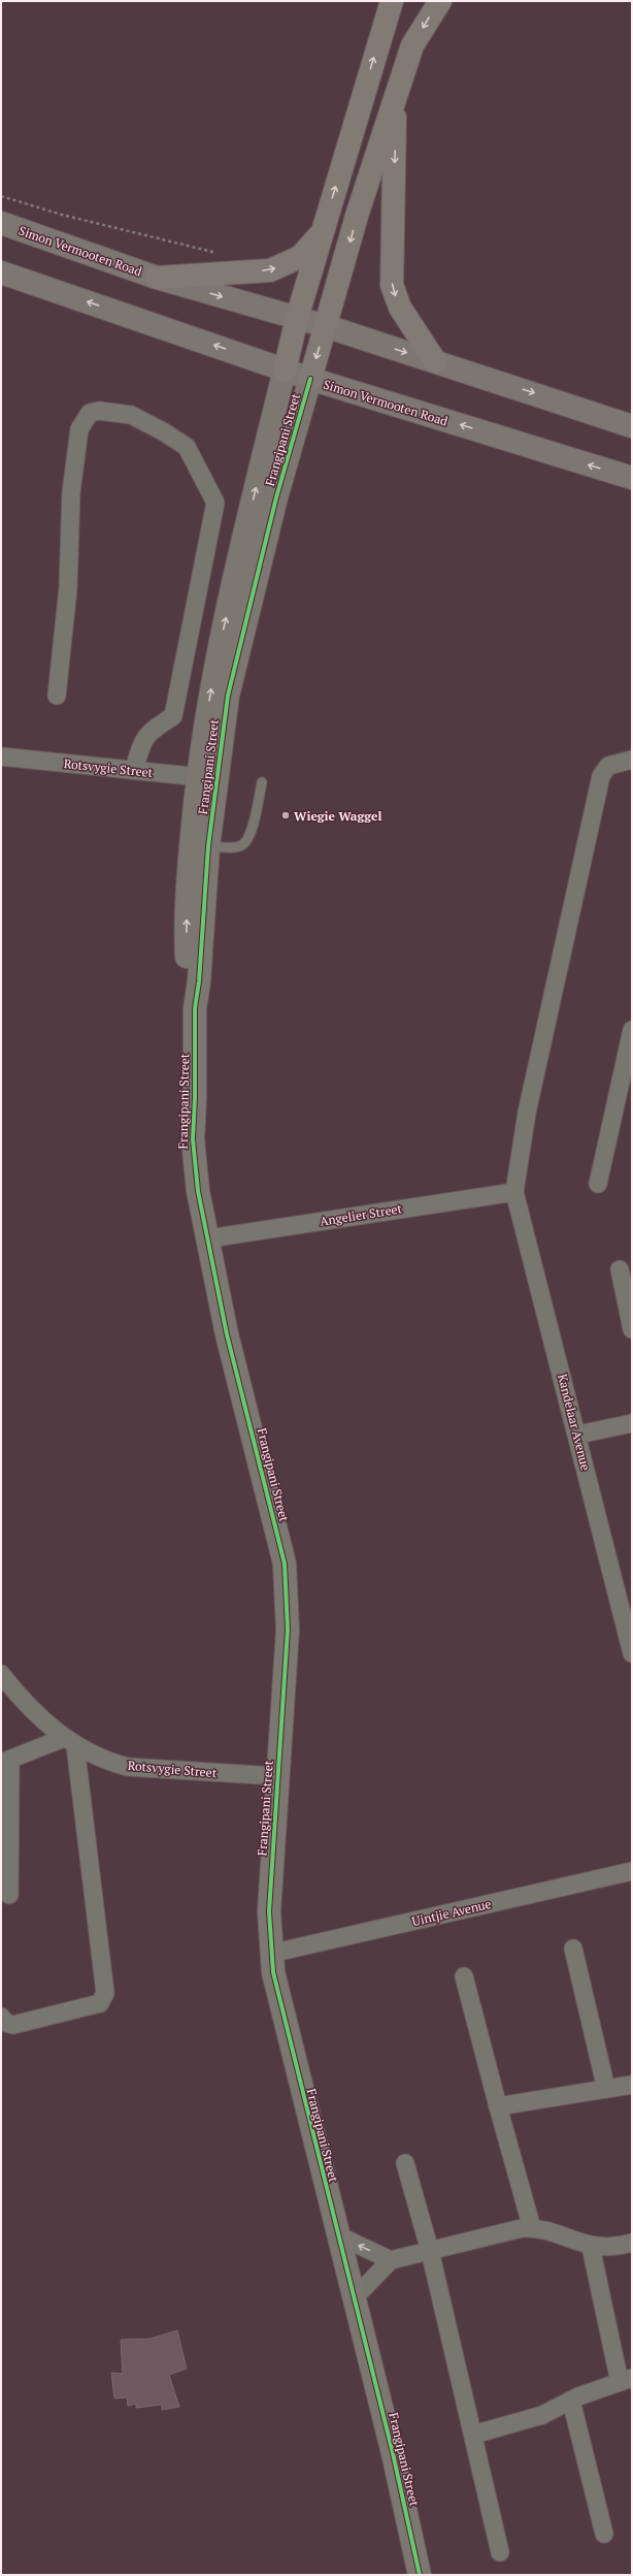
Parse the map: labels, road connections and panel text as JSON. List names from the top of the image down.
{
  "streets": {
    "street": [
      "Simon Vermooten Road",
      "Frangipani Street",
      "Rotsvygie Street",
      "Angelier Street",
      "Kandelaar Avenue",
      "Uintjie Avenue"
    ]
  },
  "crossings": [
    ["Simon Vermooten Road", "Frangipani Street"],
    ["Frangipani Street", "Rotsvygie Street"],
    ["Frangipani Street", "Angelier Street"],
    ["Frangipani Street", "Uintjie Avenue"],
    ["Angelier Street", "Kandelaar Avenue"]
  ],
  "places": ["Wiegie Waggel"]
}
